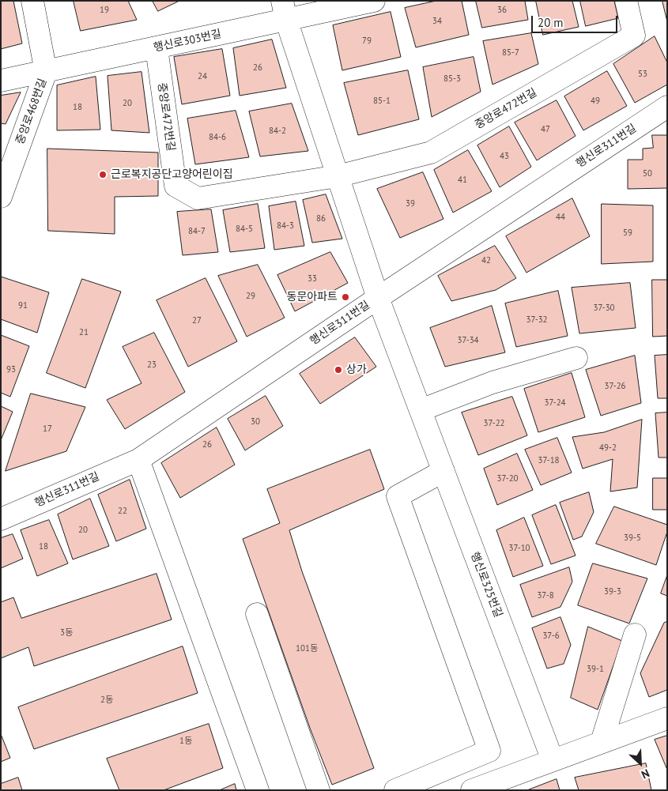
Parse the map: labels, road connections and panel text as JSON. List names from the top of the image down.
{
  "streets": {
    "street": [
      "행신로303번길",
      "중앙로472번길",
      "중앙로468번길",
      "행신로311번길",
      "행신로325번길"
    ]
  },
  "crossings": [
    ["행신로303번길", "중앙로472번길"],
    ["행신로303번길", "중앙로468번길"],
    ["행신로311번길", "행신로325번길"]
  ],
  "places": ["근로복지공단고양어린이집", "동문아파트", "상가"],
  "house_numbers": [
    "19",
    "36",
    "34",
    "79",
    "85-7",
    "26",
    "53",
    "24",
    "85-3",
    "85-1",
    "49",
    "20",
    "18",
    "47",
    "84-2",
    "84-6",
    "43",
    "50",
    "41",
    "39",
    "44",
    "86",
    "84-3",
    "84-5",
    "84-7",
    "59",
    "42",
    "33",
    "29",
    "91",
    "37-30",
    "37-32",
    "27",
    "21",
    "37-34",
    "23",
    "93",
    "37-26",
    "37-24",
    "30",
    "37-22",
    "17",
    "26",
    "49-2",
    "37-18",
    "37-20",
    "22",
    "20",
    "39-5",
    "18",
    "37-10",
    "39-3",
    "37-8",
    "3동",
    "37-6",
    "101동",
    "39-1",
    "2동",
    "1동"
  ],
  "scale_bar": "20 m",
  "north": "bottom right"
}
